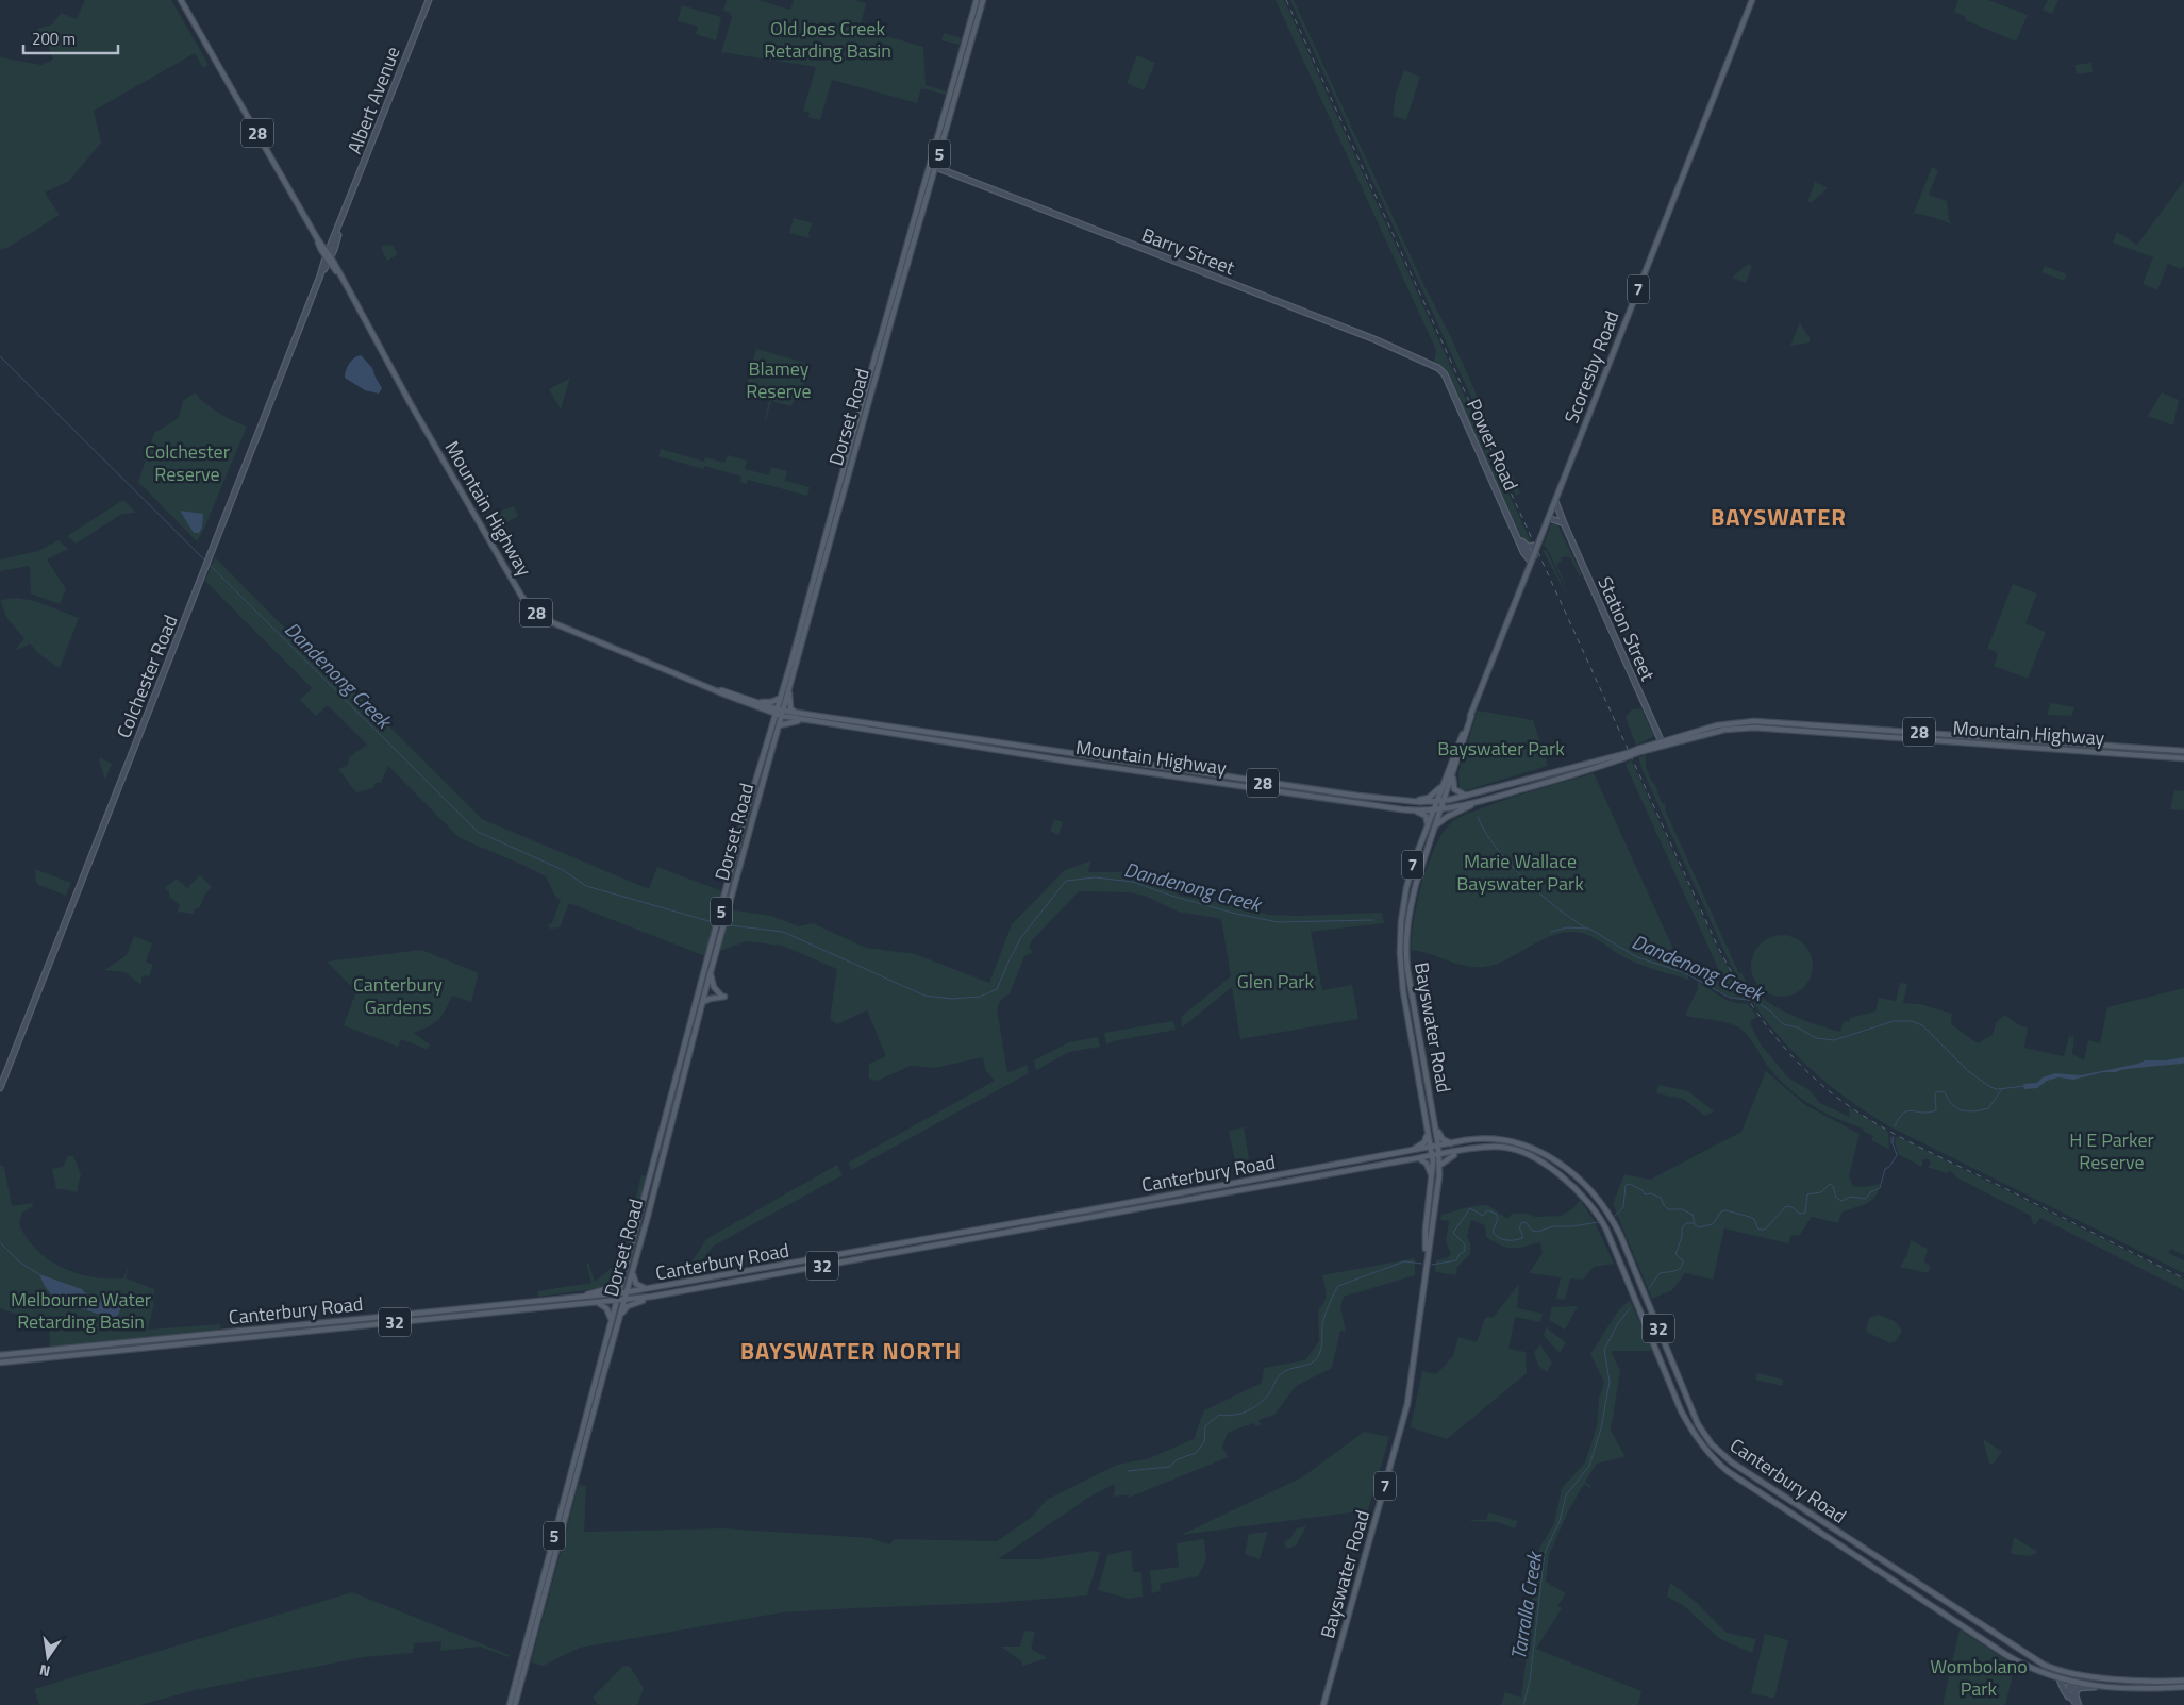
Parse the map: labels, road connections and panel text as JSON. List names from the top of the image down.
{
  "streets": {
    "main road": [
      "Albert Avenue",
      "28",
      "5",
      "Barry Street",
      "7",
      "Scoresby Road",
      "Dorset Road",
      "Power Road",
      "Mountain Highway",
      "Station Street",
      "Colchester Road",
      "Bayswater Road",
      "Canterbury Road",
      "32"
    ]
  },
  "crossings": [
    ["Albert Avenue", "Mountain Highway"],
    ["Albert Avenue", "Colchester Road"],
    ["Barry Street", "Dorset Road"],
    ["Barry Street", "Power Road"],
    ["Scoresby Road", "Power Road"],
    ["Scoresby Road", "Mountain Highway"],
    ["Scoresby Road", "Station Street"],
    ["Scoresby Road", "Bayswater Road"],
    ["Dorset Road", "Mountain Highway"],
    ["Dorset Road", "Canterbury Road"],
    ["Mountain Highway", "Station Street"],
    ["Mountain Highway", "Colchester Road"],
    ["Mountain Highway", "Bayswater Road"],
    ["Bayswater Road", "Canterbury Road"]
  ],
  "districts": ["BAYSWATER", "BAYSWATER NORTH"],
  "water": ["Dandenong Creek", "Tarralla Creek"],
  "parks": [
    "Old Joes Creek Retarding Basin",
    "Blamey Reserve",
    "Colchester Reserve",
    "Bayswater Park",
    "Marie Wallace Bayswater Park",
    "Glen Park",
    "Canterbury Gardens",
    "H E Parker Reserve",
    "Melbourne Water Retarding Basin",
    "Wombolano Park"
  ],
  "scale_bar": "200 m",
  "north": "bottom"
}
